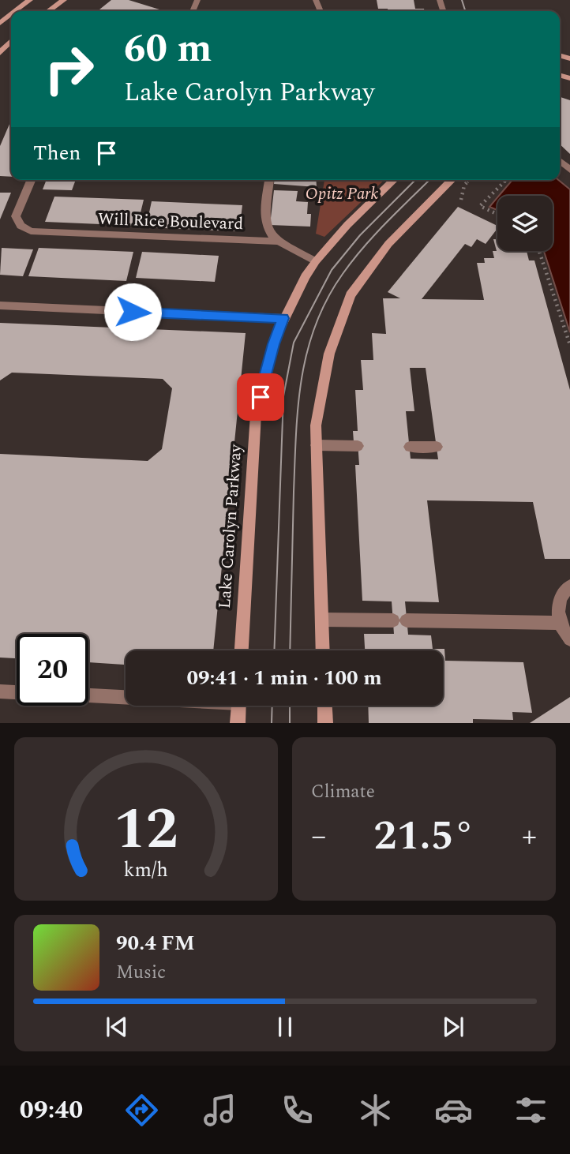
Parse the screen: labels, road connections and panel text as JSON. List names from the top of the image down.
{
  "streets": {
    "street": ["Will Rice Boulevard", "Lake Carolyn Parkway"]
  },
  "crossings": [
    ["Will Rice Boulevard", "Lake Carolyn Parkway"]
  ],
  "parks": ["Opitz Park"],
  "page": {
    "turn": ["60 m", "Lake Carolyn Parkway"],
    "then": "Then",
    "limit": "20",
    "trip": "09:41 · 1 min · 100 m",
    "tile": "Climate",
    "heat": ["−", "21.5°", "+"],
    "song": ["90.4 FM", "Music"],
    "tabs": "09:40",
    "gauge": ["12", "km/h"]
  }
}
